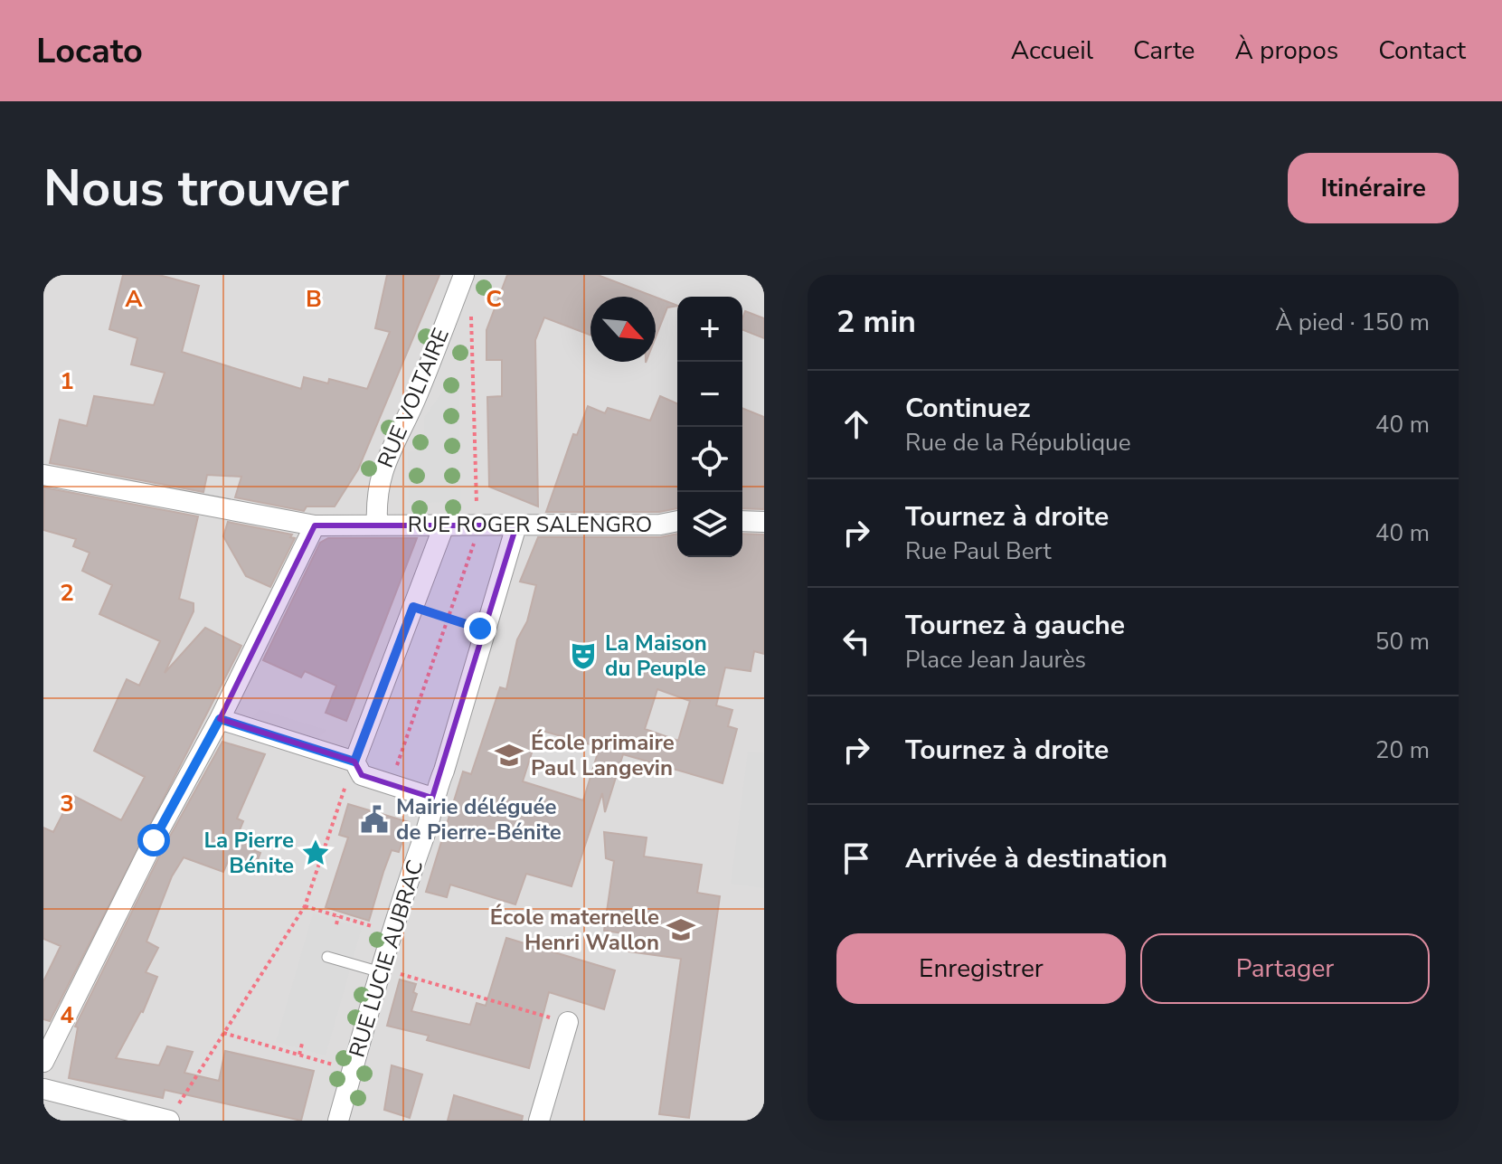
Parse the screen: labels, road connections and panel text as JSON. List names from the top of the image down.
{
  "streets": {
    "street": ["RUE VOLTAIRE", "RUE ROGER SALENGRO", "RUE LUCIE AUBRAC"]
  },
  "crossings": [
    ["RUE VOLTAIRE", "RUE ROGER SALENGRO"],
    ["RUE ROGER SALENGRO", "RUE LUCIE AUBRAC"]
  ],
  "places": {
    "theatre": ["La Maison du Peuple"],
    "school or university": ["École primaire Paul Langevin", "École maternelle Henri Wallon"],
    "public building": ["Mairie déléguée de Pierre-Bénite"],
    "place": ["La Pierre Bénite"]
  },
  "north": "bottom right",
  "page": {
    "header": "Locato",
    "nav": [
      "Accueil",
      "Carte",
      "À propos",
      "Contact"
    ],
    "buttons": [
      "Itinéraire",
      ["Enregistrer", "Partager"]
    ],
    "title": "Nous trouver",
    "heading": ["2 min", "À pied · 150 m"],
    "map_buttons": ["+", "−"],
    "list": [
      ["Continuez", "Rue de la République", "40 m"],
      ["Tournez à droite", "Rue Paul Bert", "40 m"],
      ["Tournez à gauche", "Place Jean Jaurès", "50 m"],
      ["Tournez à droite", "20 m"],
      "Arrivée à destination"
    ]
  },
  "grid": {
    "columns": ["A", "B", "C"],
    "rows": [
      "1",
      "2",
      "3",
      "4"
    ]
  }
}
